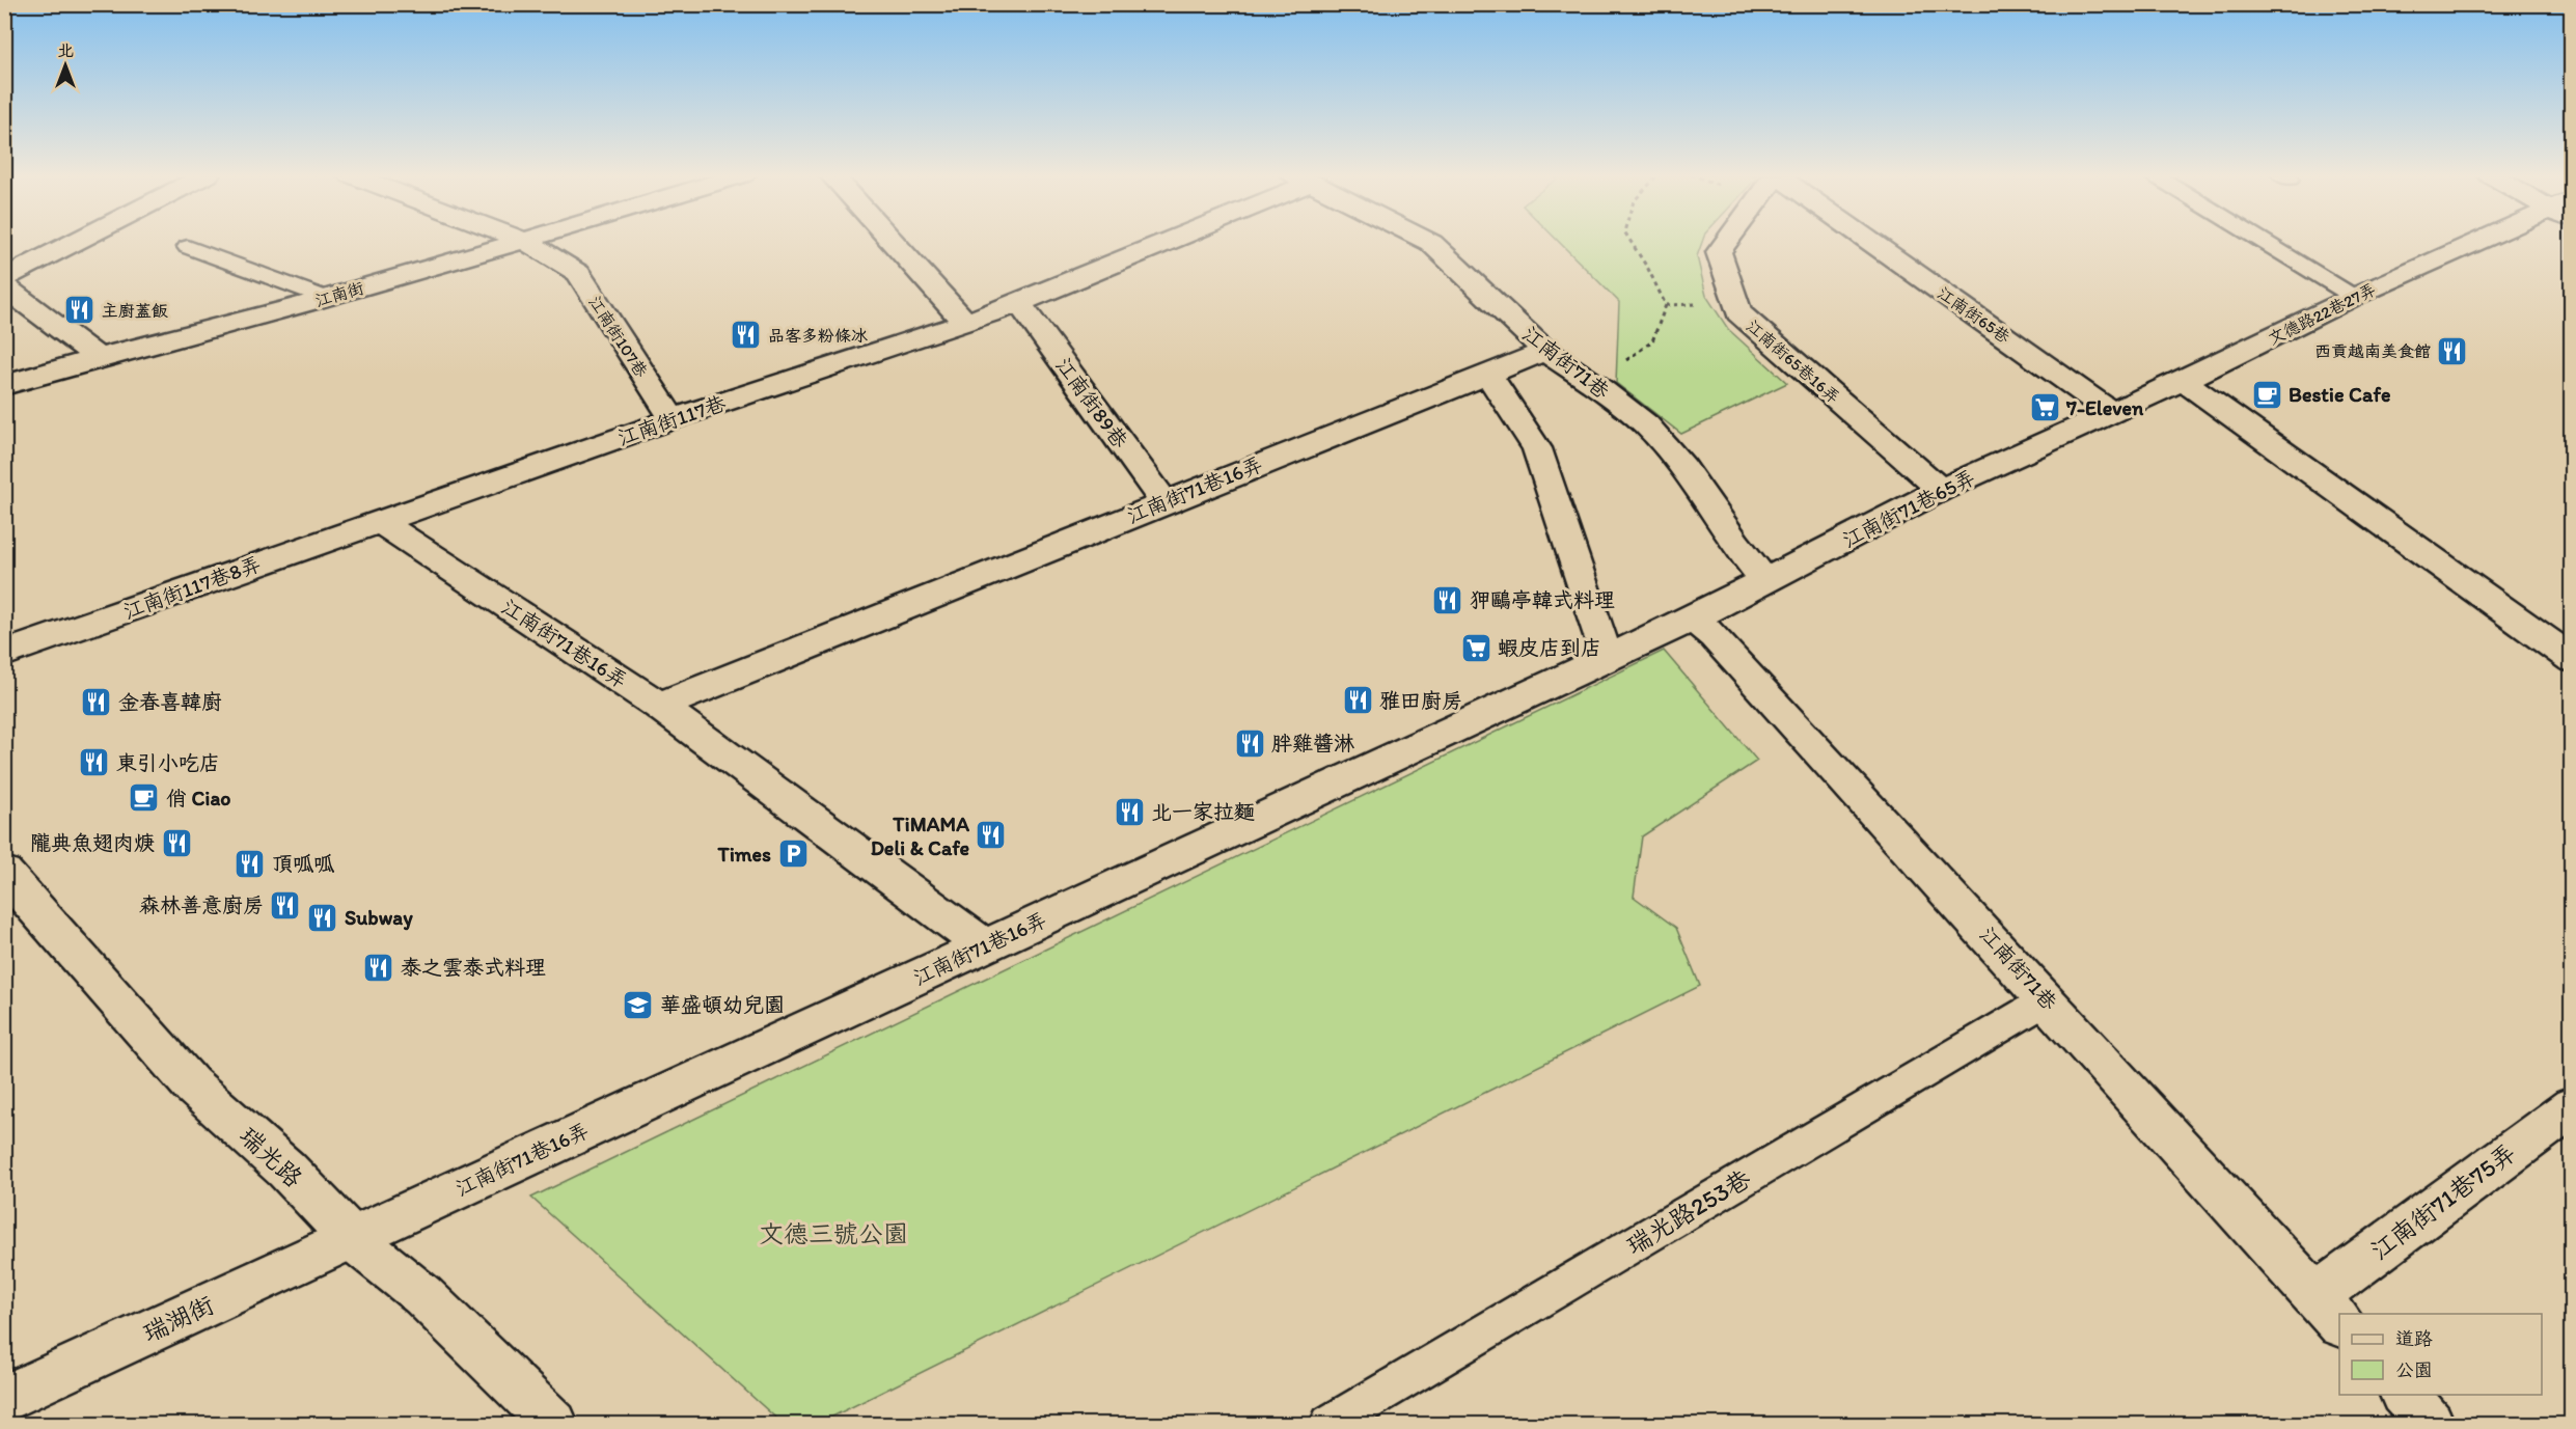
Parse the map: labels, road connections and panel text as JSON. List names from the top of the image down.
{
  "streets": {
    "street": [
      "江南街",
      "文德路22巷27弄",
      "江南街65巷",
      "江南街107巷",
      "江南街65巷16弄",
      "江南街71巷",
      "江南街89巷",
      "江南街117巷",
      "江南街71巷16弄",
      "江南街71巷65弄",
      "江南街117巷8弄",
      "瑞光路",
      "江南街71巷75弄",
      "瑞湖街"
    ],
    "lane": ["瑞光路253巷"]
  },
  "crossings": [
    ["江南街", "江南街107巷"],
    ["文德路22巷27弄", "江南街65巷"],
    ["文德路22巷27弄", "江南街71巷65弄"],
    ["江南街65巷", "江南街71巷65弄"],
    ["江南街107巷", "江南街117巷"],
    ["江南街65巷16弄", "江南街71巷65弄"],
    ["江南街71巷", "江南街71巷16弄"],
    ["江南街71巷", "江南街71巷65弄"],
    ["江南街71巷", "江南街71巷75弄"],
    ["江南街71巷", "瑞光路253巷"],
    ["江南街89巷", "江南街71巷16弄"],
    ["江南街117巷", "江南街71巷16弄"],
    ["江南街117巷", "江南街117巷8弄"],
    ["江南街71巷16弄", "江南街71巷65弄"],
    ["江南街71巷16弄", "江南街117巷8弄"],
    ["江南街71巷16弄", "瑞光路"],
    ["江南街71巷16弄", "瑞湖街"],
    ["瑞光路", "瑞湖街"]
  ],
  "parks": ["文德三號公園"],
  "places": {
    "restaurant": [
      "主廚蓋飯",
      "品客多粉條冰",
      "西貢越南美食館",
      "狎鷗亭韓式料理",
      "雅田廚房",
      "金春喜韓廚",
      "胖雞醬淋",
      "東引小吃店",
      "北一家拉麵",
      "TiMAMA Deli & Cafe",
      "隴典魚翅肉焿",
      "頂呱呱",
      "森林善意廚房",
      "Subway",
      "泰之雲泰式料理"
    ],
    "cafe": ["Bestie Cafe", "俏 Ciao"],
    "supermarket": ["7-Eleven", "蝦皮店到店"],
    "parking": ["Times"],
    "school or university": ["華盛頓幼兒園"]
  },
  "legend": ["道路", "公園"],
  "north": "top"
}
